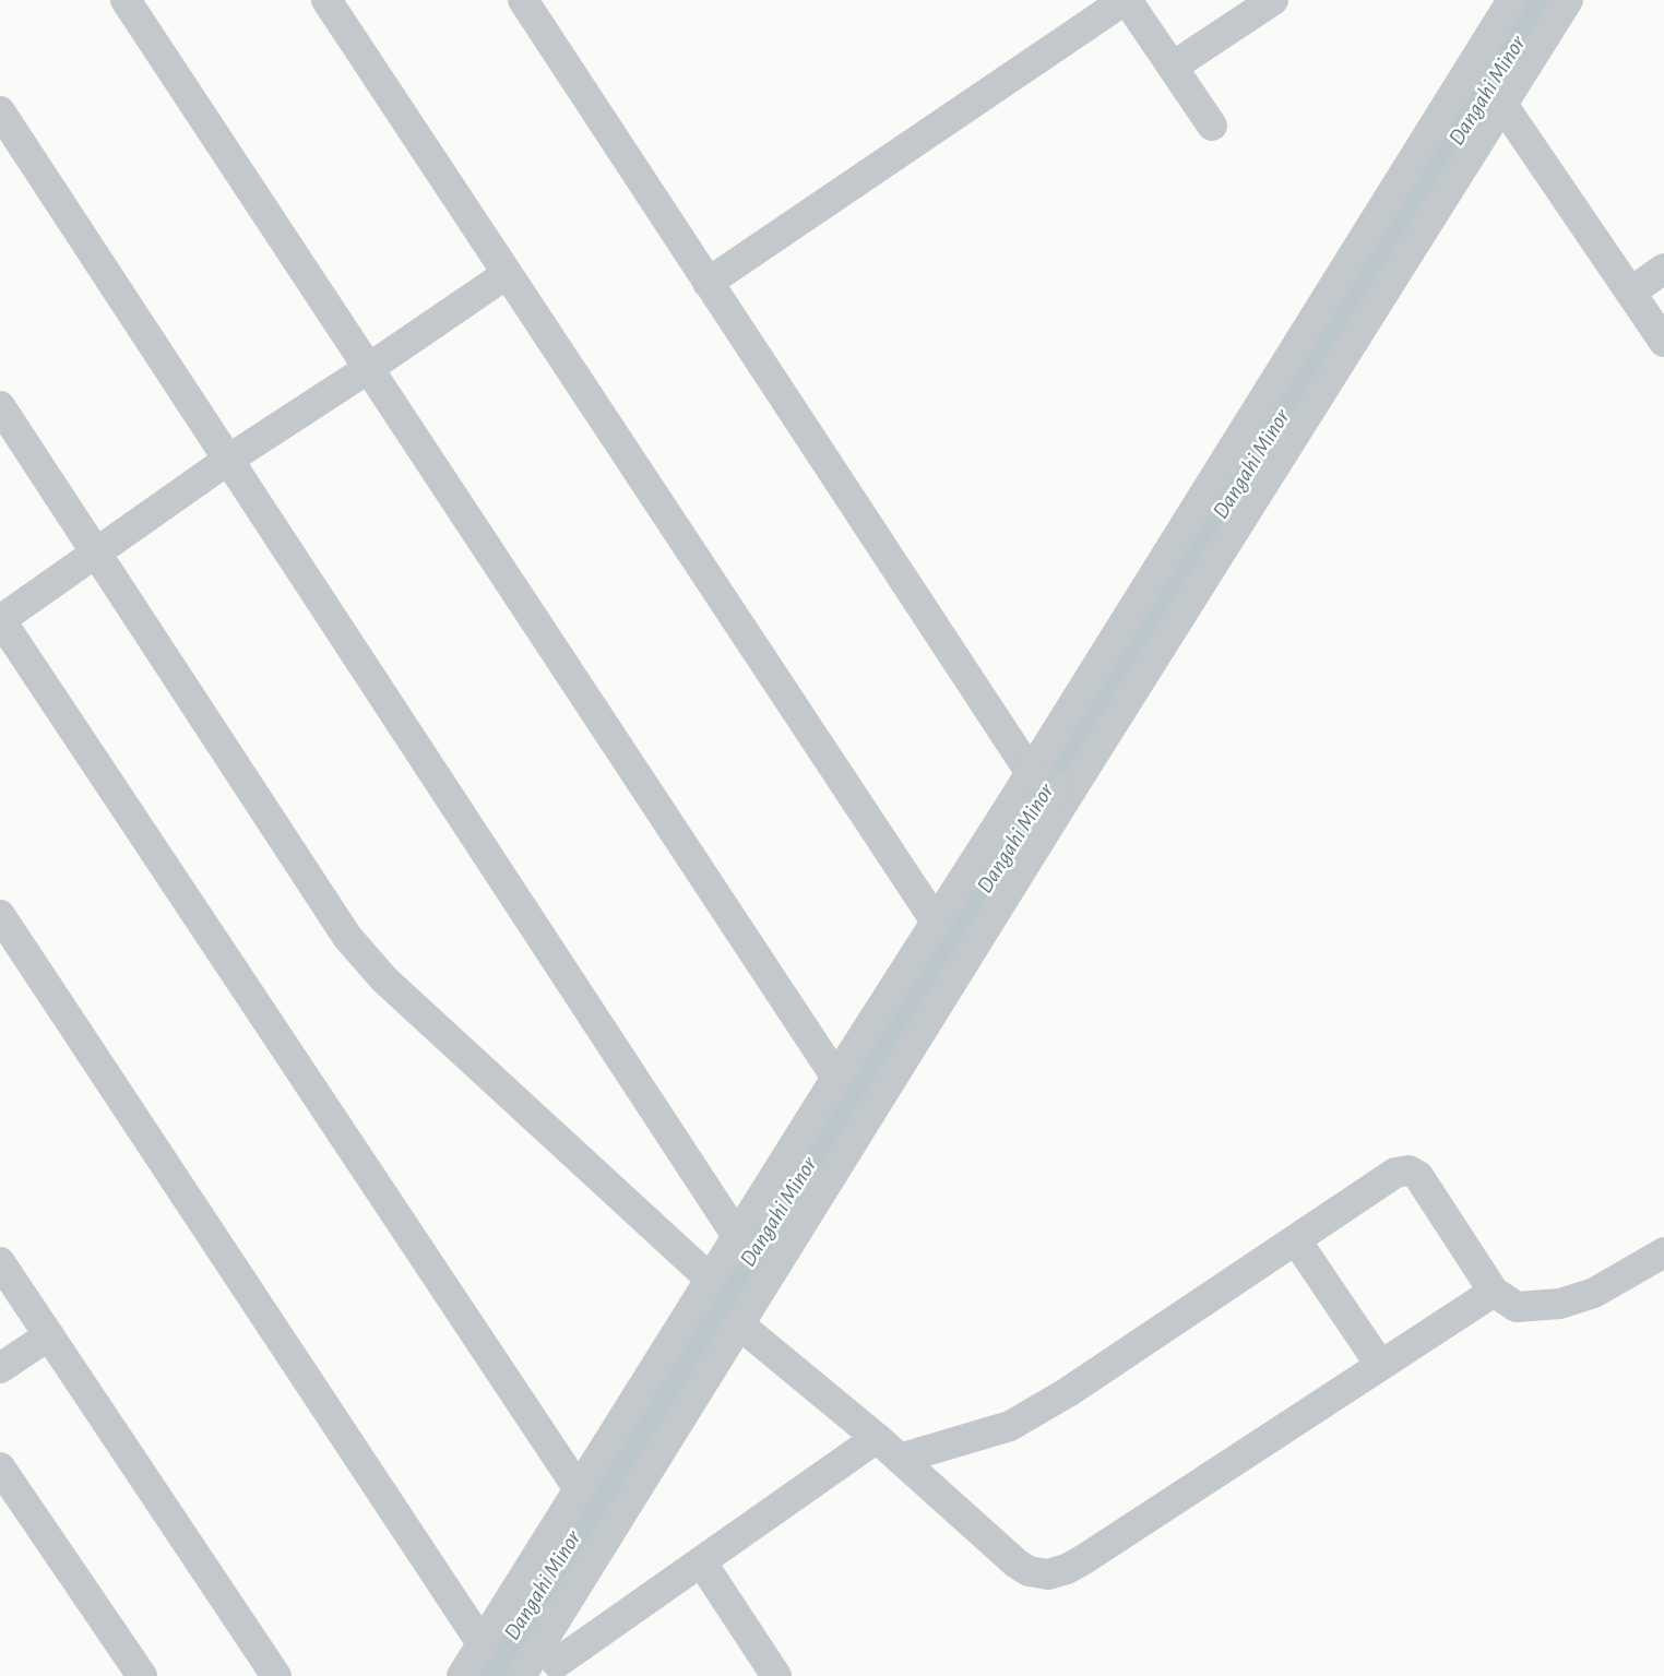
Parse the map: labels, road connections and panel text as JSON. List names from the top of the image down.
{
  "water": ["Dangahi Minor"]
}
